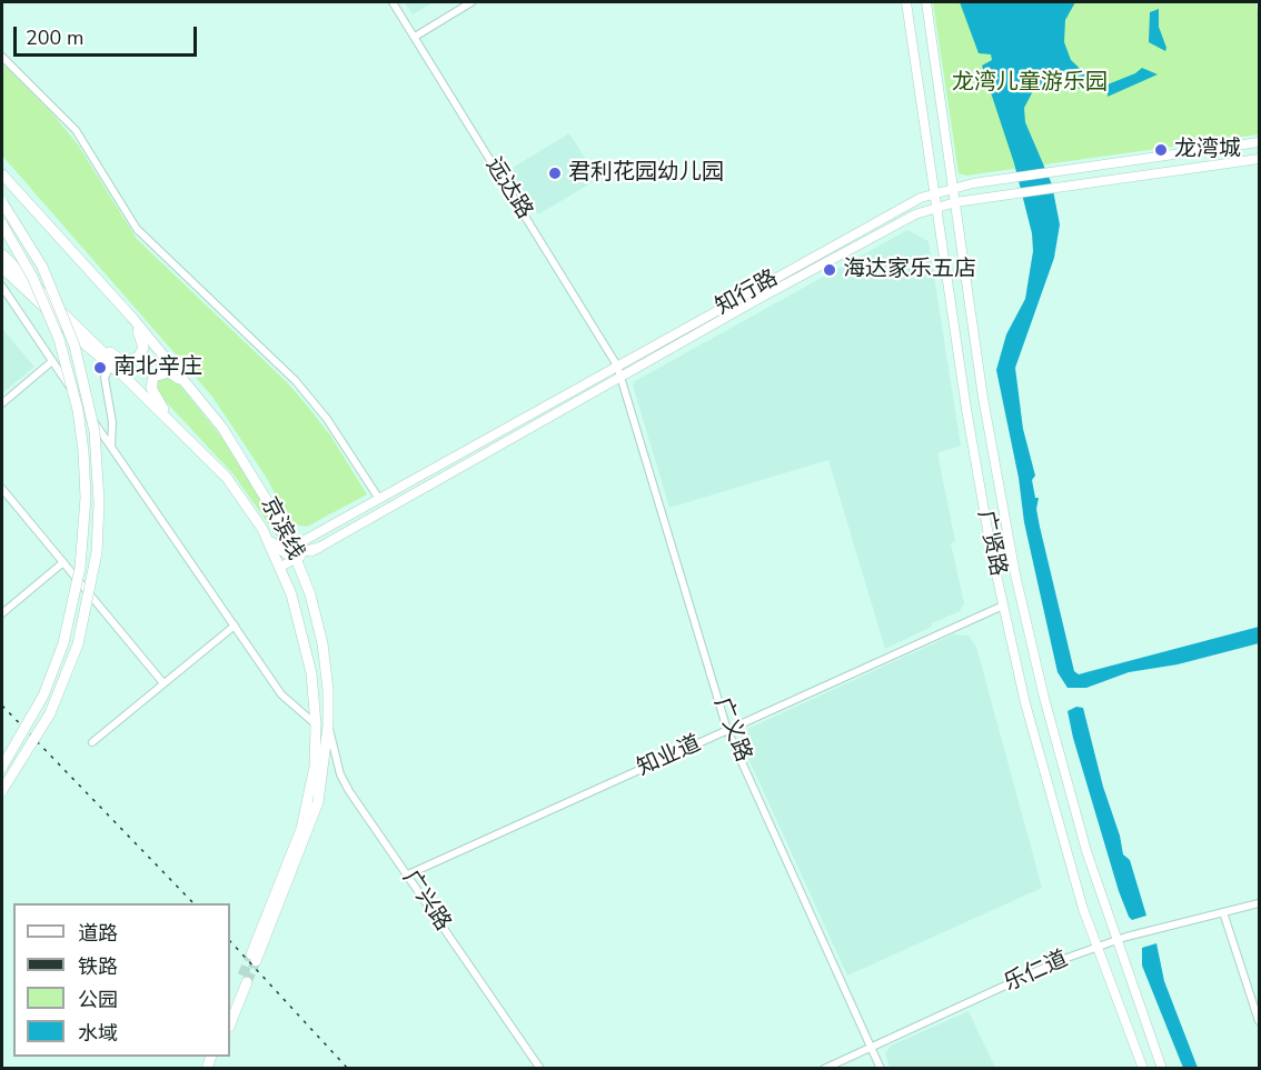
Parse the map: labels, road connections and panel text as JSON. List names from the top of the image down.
{
  "streets": {
    "highway": ["京滨线"],
    "main road": ["知行路", "广贤路"],
    "street": [
      "远达路",
      "广义路",
      "知业道",
      "广兴路",
      "乐仁道"
    ]
  },
  "crossings": [
    ["远达路", "知行路"],
    ["远达路", "广义路"],
    ["知行路", "京滨线"],
    ["知行路", "广贤路"],
    ["知行路", "广义路"],
    ["京滨线", "广兴路"],
    ["广贤路", "知业道"],
    ["广贤路", "乐仁道"],
    ["广义路", "知业道"],
    ["广义路", "乐仁道"],
    ["知业道", "广兴路"]
  ],
  "parks": ["龙湾儿童游乐园"],
  "places": [
    "龙湾城",
    "君利花园幼儿园",
    "海达家乐五店",
    "南北辛庄"
  ],
  "legend": [
    "道路",
    "铁路",
    "公园",
    "水域"
  ],
  "scale_bar": "200 m"
}
